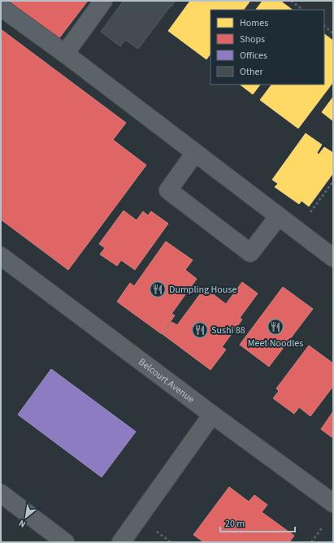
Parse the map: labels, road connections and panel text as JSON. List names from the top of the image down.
{
  "streets": {
    "street": ["Belcourt Avenue"]
  },
  "places": {
    "restaurant": ["Dumpling House", "Meet Noodles", "Sushi 88"]
  },
  "legend": [
    "Homes",
    "Shops",
    "Offices",
    "Other"
  ],
  "scale_bar": "20 m",
  "north": "bottom left"
}
